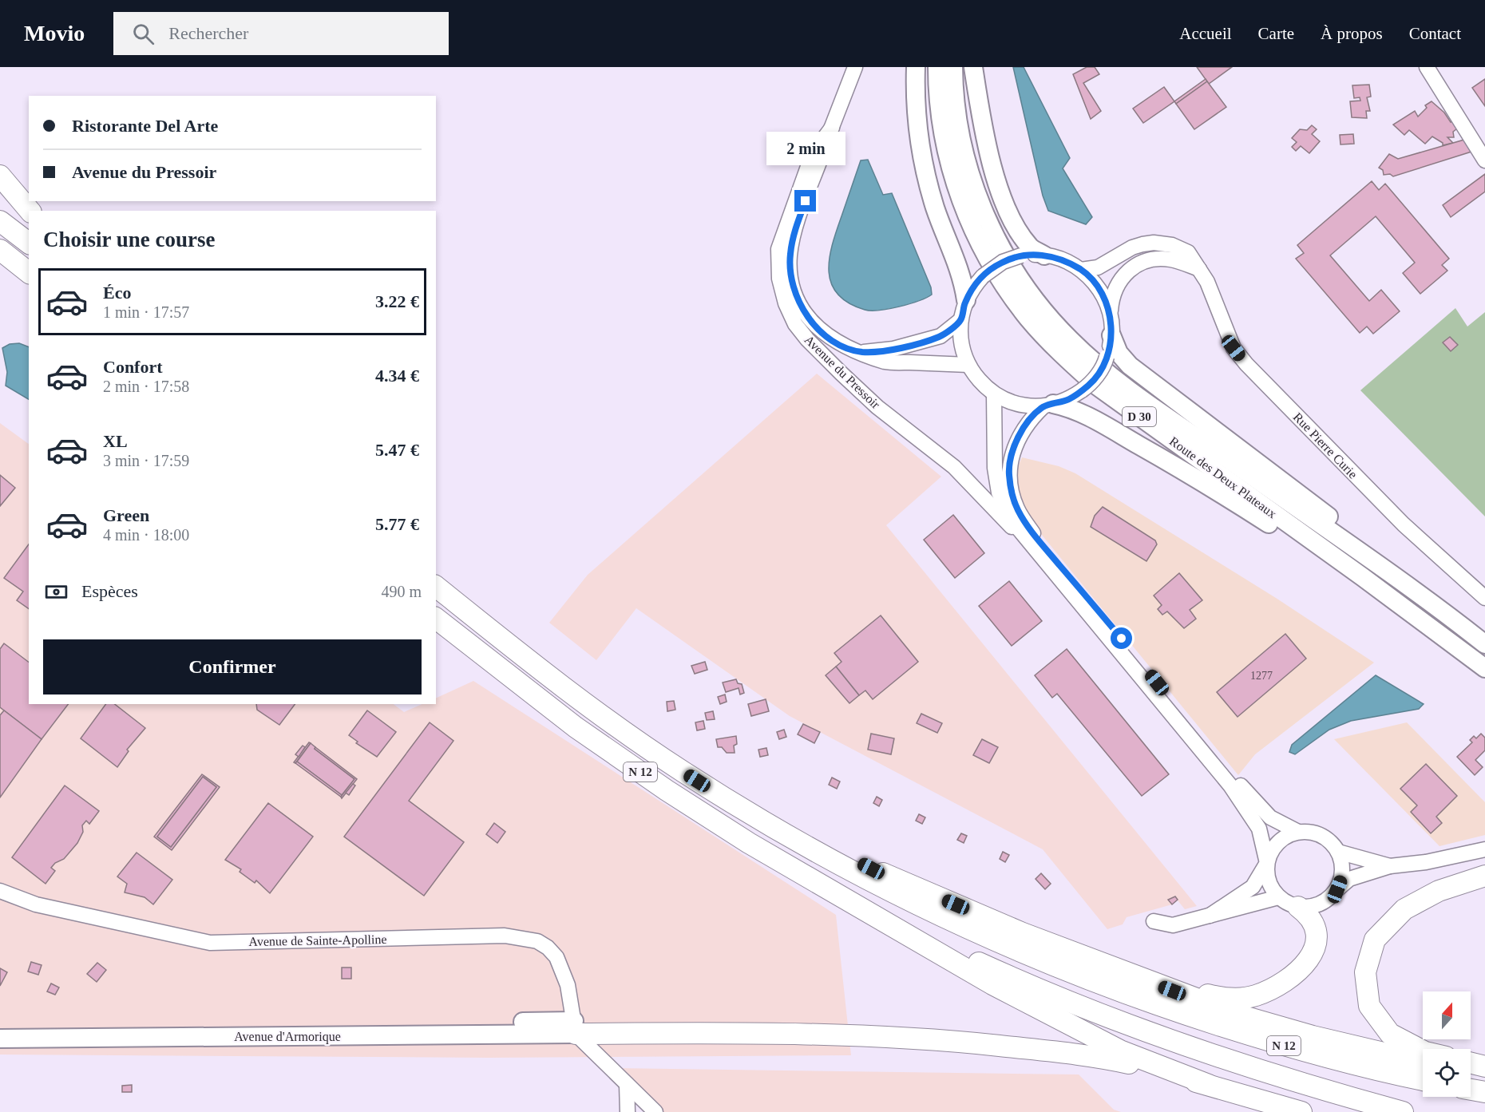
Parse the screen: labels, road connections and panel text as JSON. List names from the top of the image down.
{
  "streets": {
    "highway": ["N 12"],
    "main road": ["D 30", "Route des Deux Plateaux", "Avenue d'Armorique"],
    "street": ["Avenue du Pressoir", "Rue Pierre Curie", "Avenue de Sainte-Apolline"]
  },
  "crossings": [
    ["Avenue du Pressoir", "Rue Pierre Curie"],
    ["Avenue de Sainte-Apolline", "Avenue d'Armorique"]
  ],
  "house_numbers": ["1277"],
  "north": "top",
  "page": {
    "header": "Movio",
    "search": "Rechercher",
    "nav": [
      "Accueil",
      "Carte",
      "À propos",
      "Contact"
    ],
    "banner": ["Ristorante Del Arte", "Avenue du Pressoir"],
    "bubble": "2 min",
    "heading": "Choisir une course",
    "list": [
      {
        "name": "Éco",
        "note": "1 min · 17:57",
        "value": "3.22 €"
      },
      {
        "name": "Confort",
        "note": "2 min · 17:58",
        "value": "4.34 €"
      },
      {
        "name": "XL",
        "note": "3 min · 17:59",
        "value": "5.47 €"
      },
      {
        "name": "Green",
        "note": "4 min · 18:00",
        "value": "5.77 €"
      }
    ],
    "pay": ["Espèces", "490 m"],
    "buttons": "Confirmer"
  }
}
